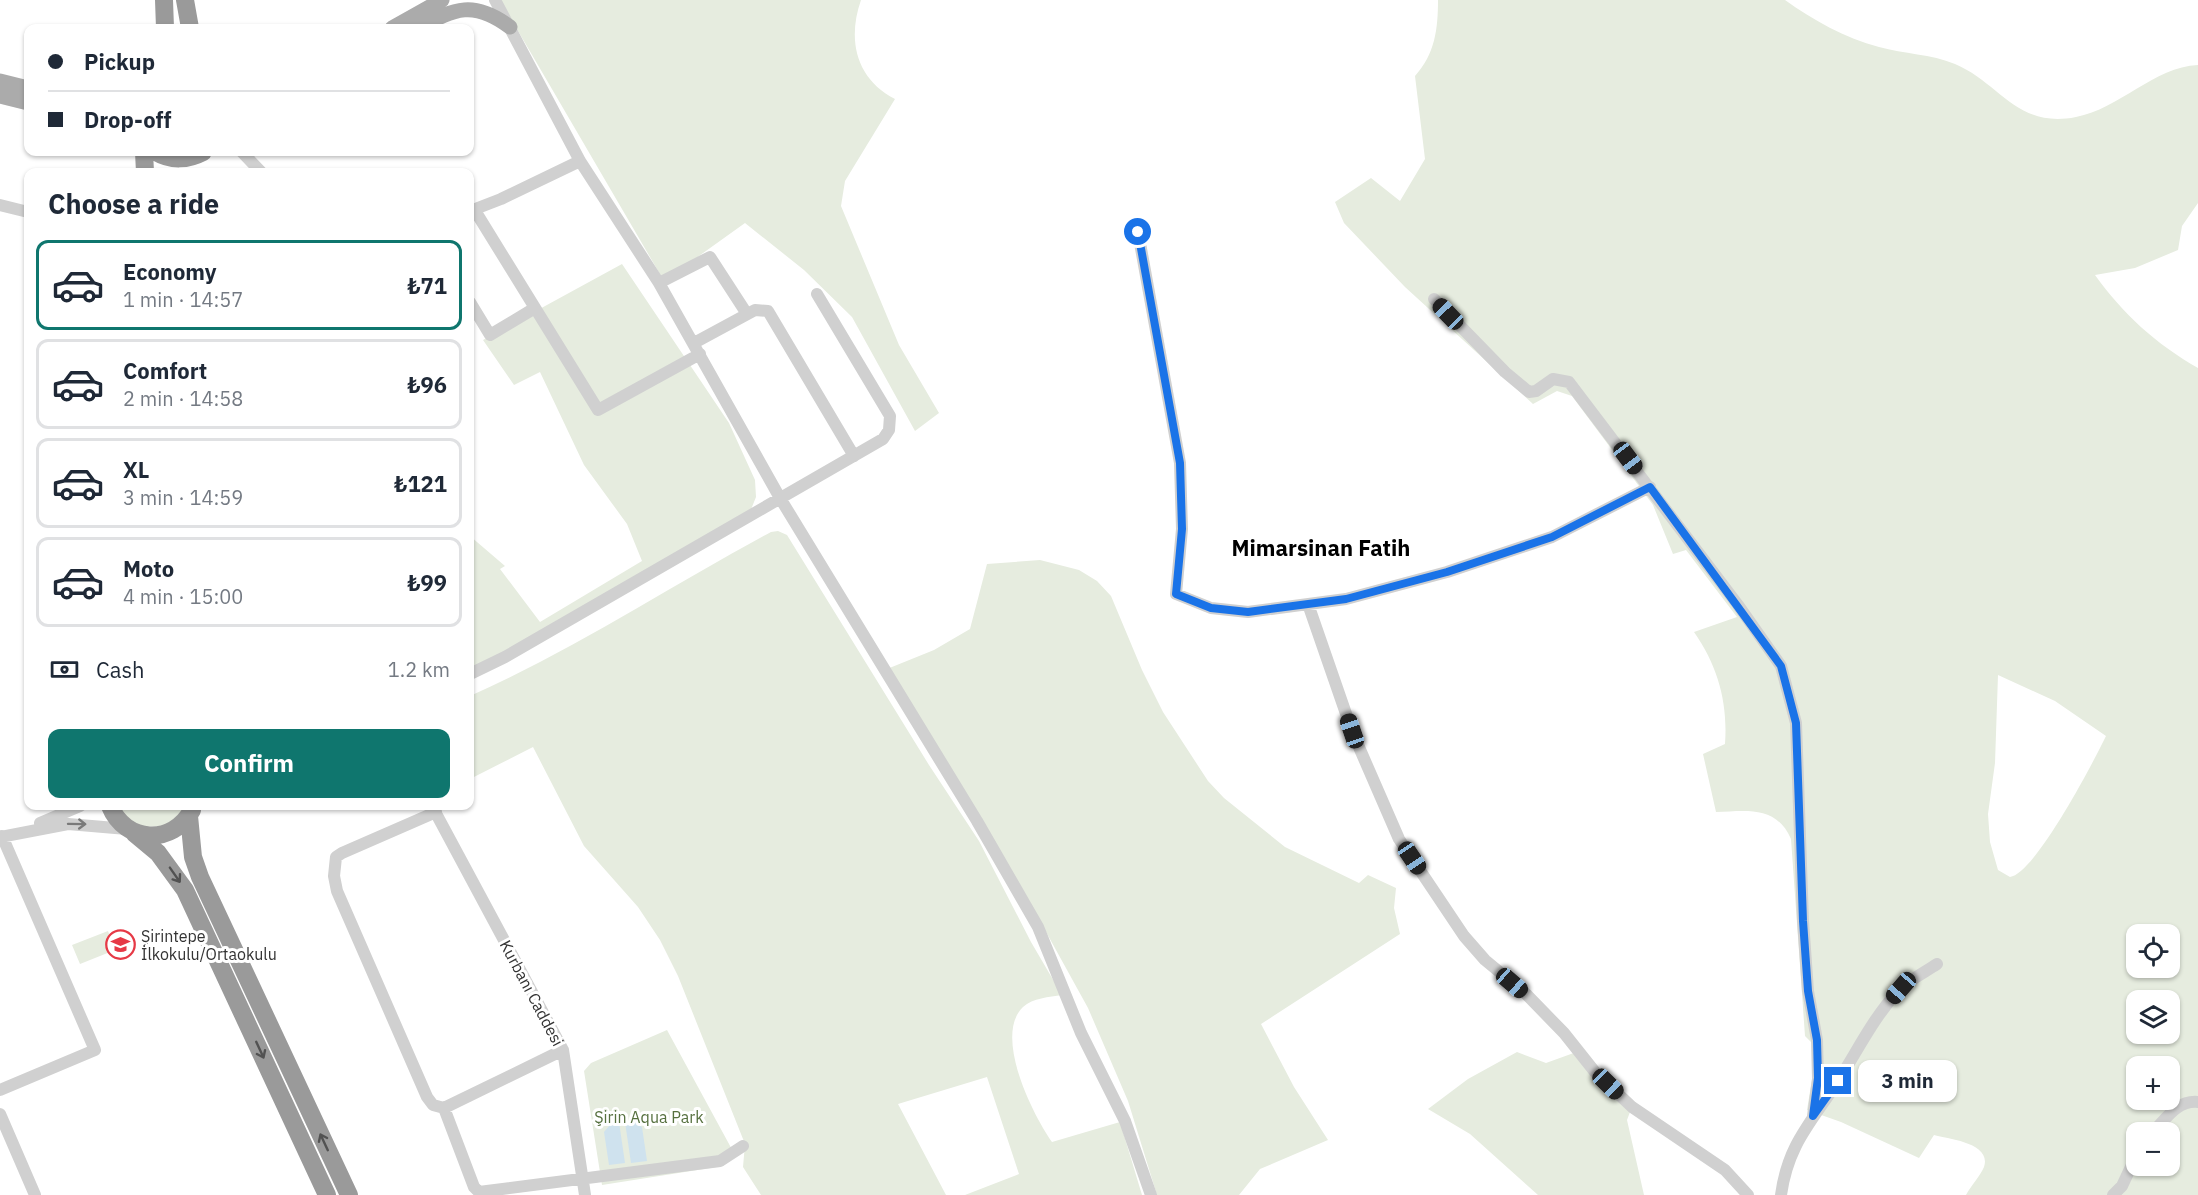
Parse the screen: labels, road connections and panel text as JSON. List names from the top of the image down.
{
  "streets": {
    "street": ["Kurbanı Caddesi"]
  },
  "districts": ["Mimarsinan Fatih"],
  "parks": ["Şirin Aqua Park"],
  "places": {
    "school or university": ["Şirintepe İlkokulu/Ortaokulu"]
  },
  "page": {
    "banner": ["Pickup", "Drop-off"],
    "heading": "Choose a ride",
    "list": [
      {
        "name": "Economy",
        "note": "1 min · 14:57",
        "value": "₺71"
      },
      {
        "name": "Comfort",
        "note": "2 min · 14:58",
        "value": "₺96"
      },
      {
        "name": "XL",
        "note": "3 min · 14:59",
        "value": "₺121"
      },
      {
        "name": "Moto",
        "note": "4 min · 15:00",
        "value": "₺99"
      }
    ],
    "pay": ["Cash", "1.2 km"],
    "buttons": "Confirm",
    "map_buttons": ["+", "−"],
    "bubble": "3 min"
  }
}
